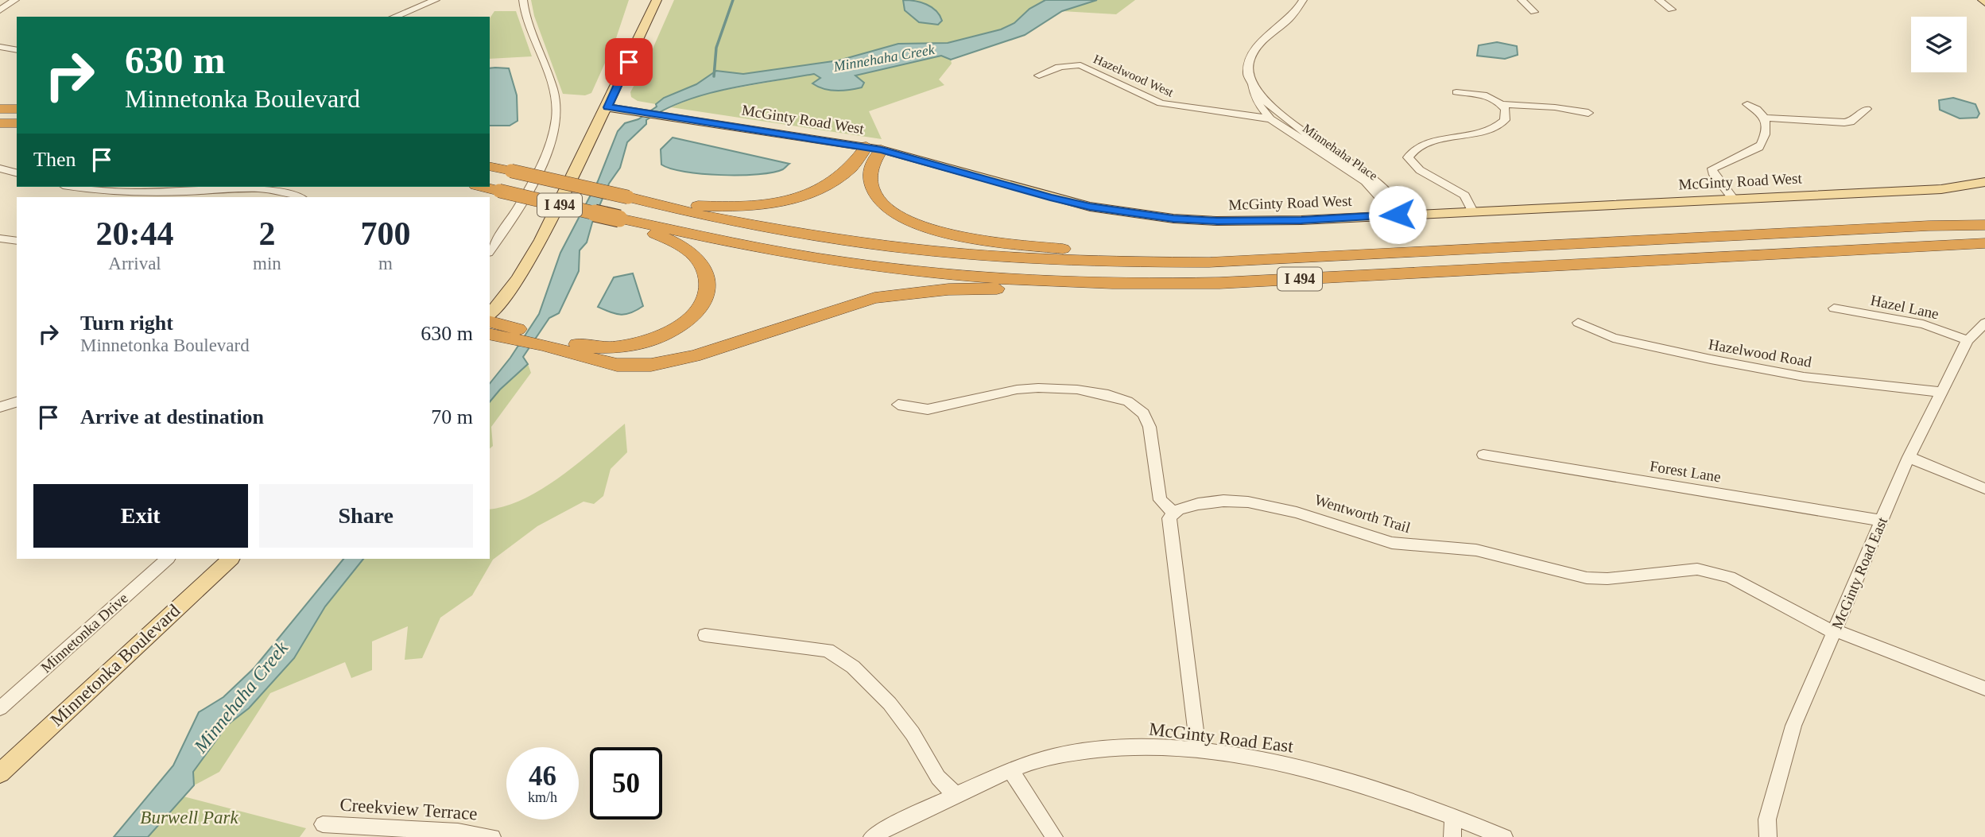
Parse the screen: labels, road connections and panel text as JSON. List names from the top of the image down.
{
  "streets": {
    "highway": ["I 494"],
    "main road": ["McGinty Road West", "Minnetonka Boulevard"],
    "street": [
      "Hazelwood West",
      "Minnehaha Place",
      "Hazel Lane",
      "Hazelwood Road",
      "Forest Lane",
      "Wentworth Trail",
      "McGinty Road East",
      "Minnetonka Drive",
      "Creekview Terrace"
    ]
  },
  "crossings": [
    ["Hazelwood West", "Minnehaha Place"],
    ["McGinty Road West", "Minnehaha Place"],
    ["Hazel Lane", "McGinty Road East"],
    ["Hazelwood Road", "McGinty Road East"],
    ["Forest Lane", "McGinty Road East"],
    ["Wentworth Trail", "McGinty Road East"]
  ],
  "water": ["Minnehaha Creek"],
  "parks": ["Burwell Park"],
  "page": {
    "turn": ["630 m", "Minnetonka Boulevard"],
    "then": "Then",
    "eta": [
      "20:44",
      "Arrival",
      "2",
      "min",
      "700",
      "m"
    ],
    "list": [
      {
        "name": "Turn right",
        "note": "Minnetonka Boulevard",
        "value": "630 m"
      },
      {
        "name": "Arrive at destination",
        "value": "70 m"
      }
    ],
    "buttons": ["Exit", "Share"],
    "speed": "46 km/h",
    "limit": "50"
  }
}
